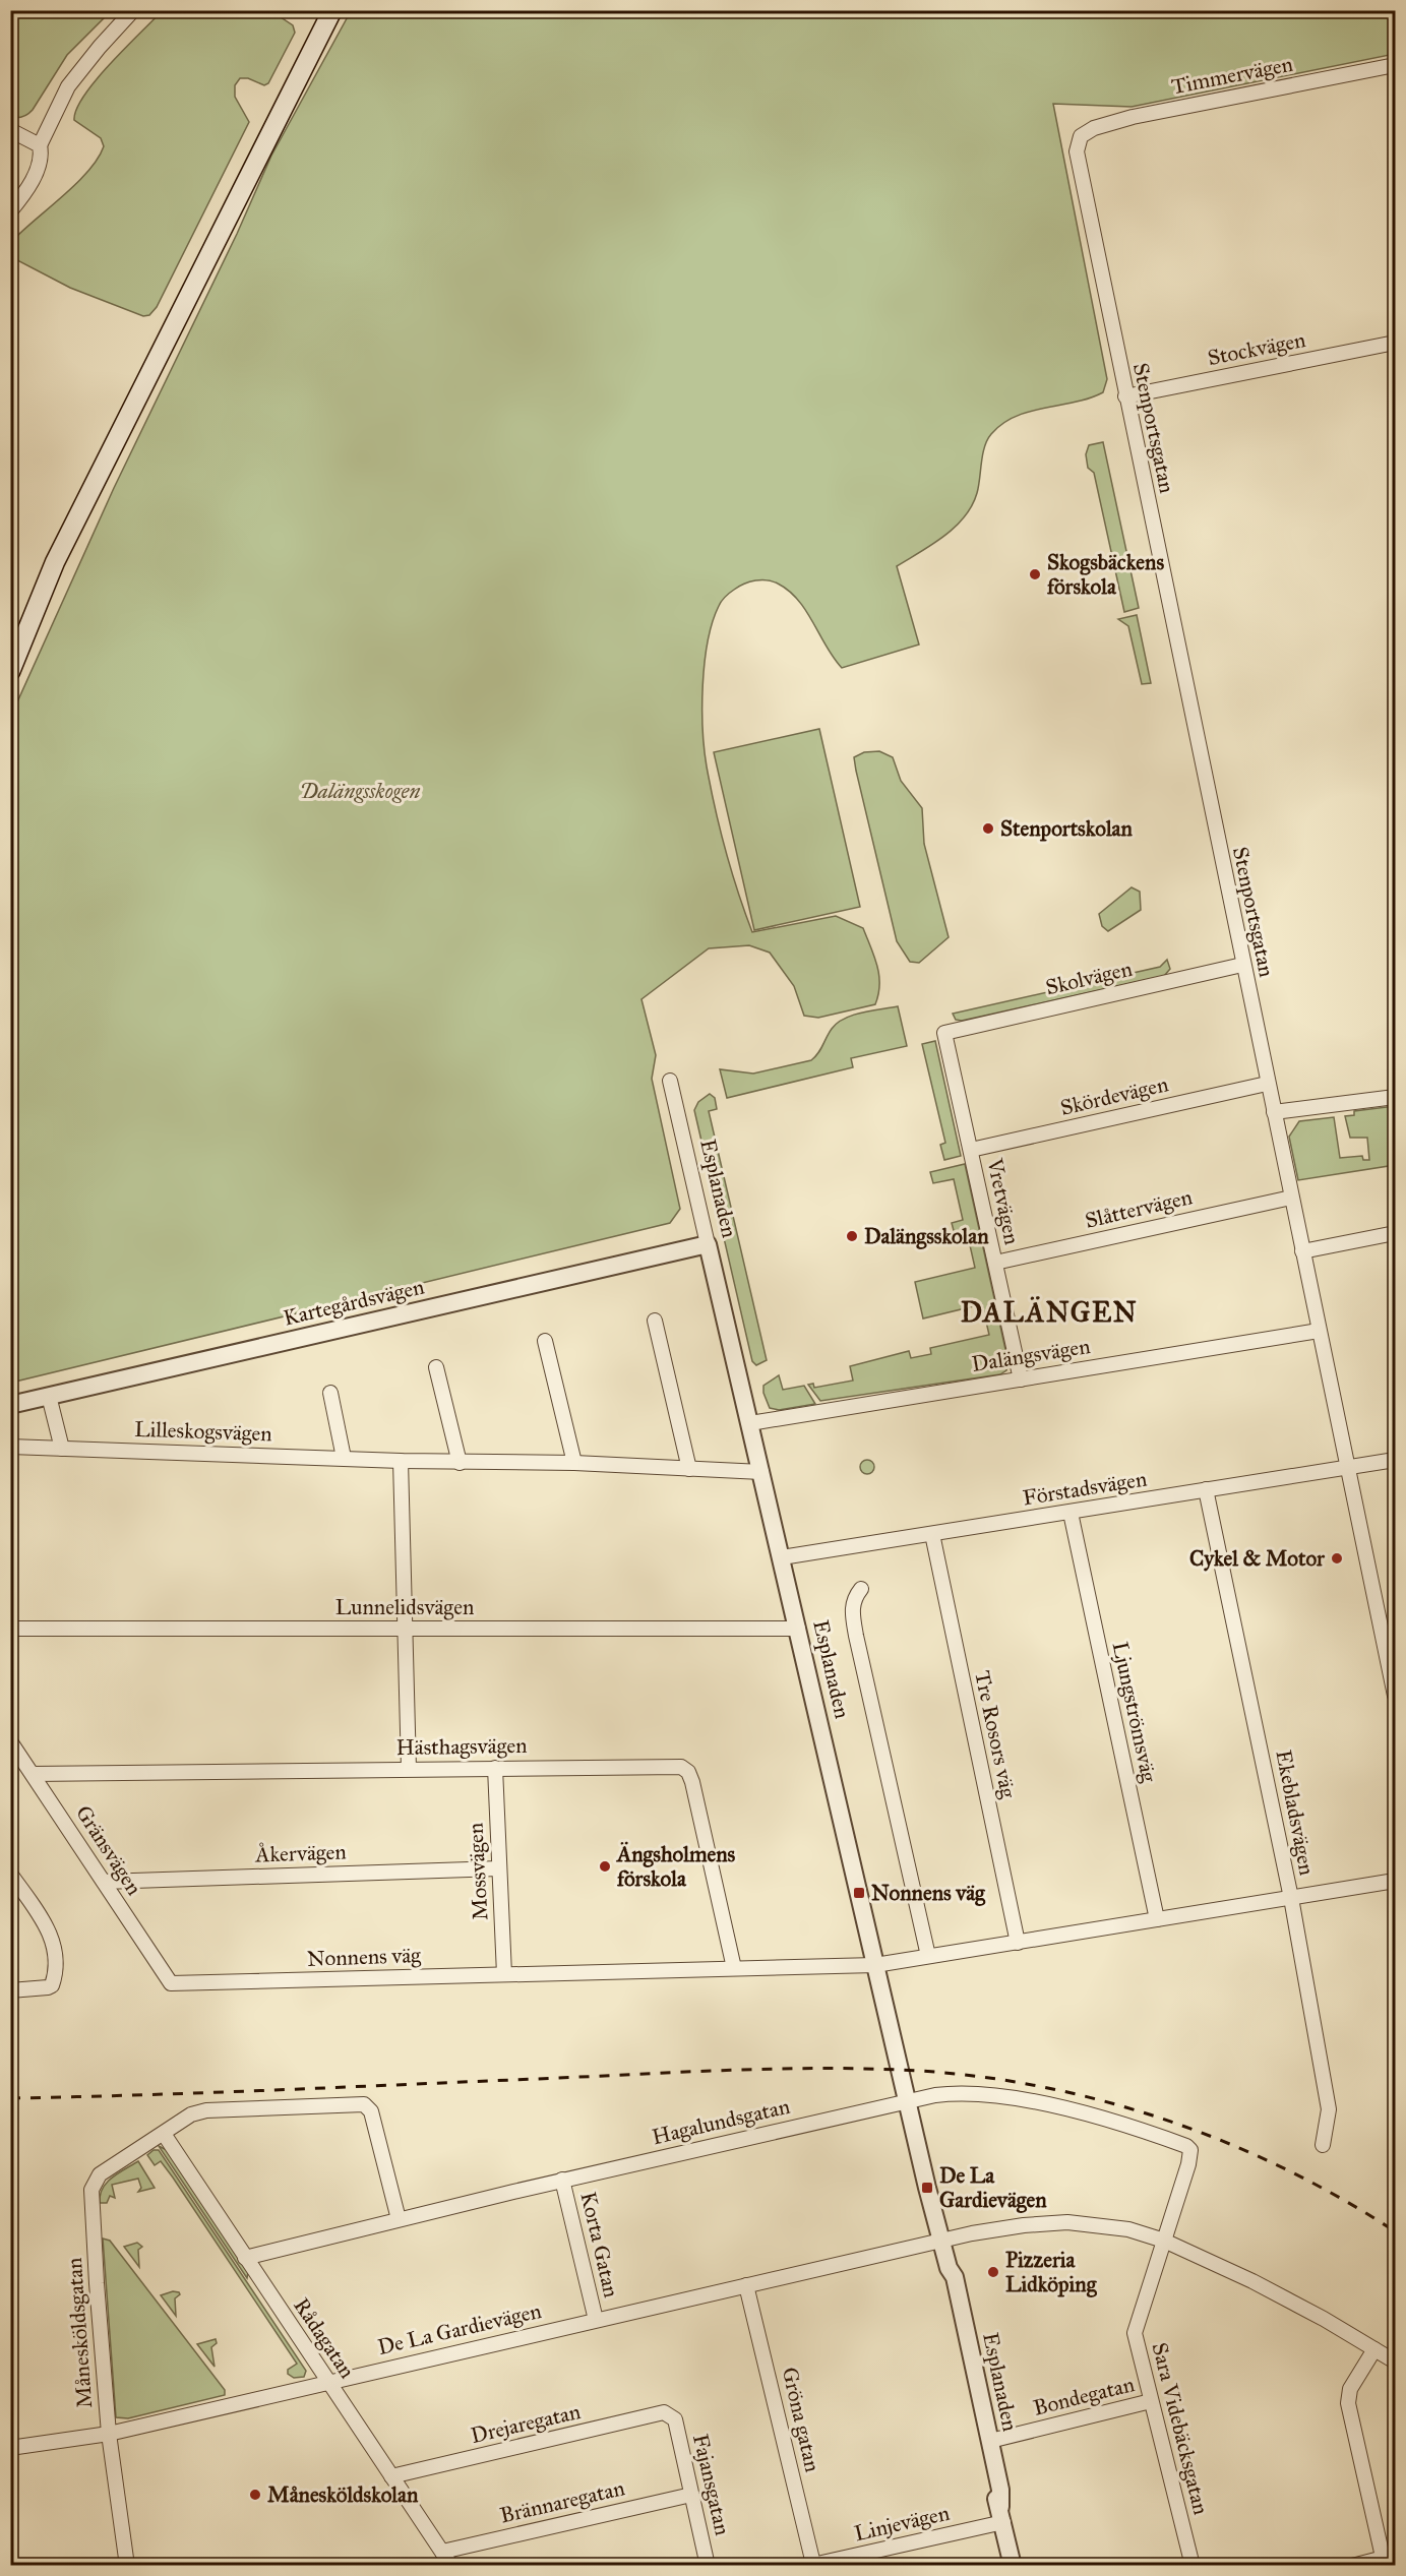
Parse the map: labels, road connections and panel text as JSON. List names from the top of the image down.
{
  "streets": {
    "street": [
      "Timmervägen",
      "Stockvägen",
      "Stenportsgatan",
      "Skolvägen",
      "Skördevägen",
      "Esplanaden",
      "Vretvägen",
      "Slåttervägen",
      "Kartegårdsvägen",
      "Dalängsvägen",
      "Lilleskogsvägen",
      "Förstadsvägen",
      "Lunnelidsvägen",
      "Ljungströmsväg",
      "Tre Rosors väg",
      "Hästhagsvägen",
      "Ekebladsvägen",
      "Gränsvägen",
      "Åkervägen",
      "Mossvägen",
      "Nonnens väg",
      "Hagalundsgatan",
      "Korta Gatan",
      "De La Gardievägen",
      "Månesköldsgatan",
      "Rådagatan",
      "Bondegatan",
      "Gröna gatan",
      "Drejaregatan",
      "Sara Videbäcksgatan",
      "Fajansgatan",
      "Brännaregatan",
      "Linjevägen"
    ]
  },
  "crossings": [
    ["Timmervägen", "Stenportsgatan"],
    ["Stockvägen", "Stenportsgatan"],
    ["Stenportsgatan", "Skolvägen"],
    ["Stenportsgatan", "Skördevägen"],
    ["Stenportsgatan", "Slåttervägen"],
    ["Stenportsgatan", "Dalängsvägen"],
    ["Stenportsgatan", "Förstadsvägen"],
    ["Skolvägen", "Vretvägen"],
    ["Skördevägen", "Vretvägen"],
    ["Esplanaden", "Kartegårdsvägen"],
    ["Esplanaden", "Dalängsvägen"],
    ["Esplanaden", "Lilleskogsvägen"],
    ["Esplanaden", "Förstadsvägen"],
    ["Esplanaden", "Lunnelidsvägen"],
    ["Esplanaden", "Nonnens väg"],
    ["Esplanaden", "Hagalundsgatan"],
    ["Esplanaden", "De La Gardievägen"],
    ["Esplanaden", "Bondegatan"],
    ["Esplanaden", "Linjevägen"],
    ["Vretvägen", "Slåttervägen"],
    ["Vretvägen", "Dalängsvägen"],
    ["Förstadsvägen", "Ljungströmsväg"],
    ["Förstadsvägen", "Tre Rosors väg"],
    ["Förstadsvägen", "Ekebladsvägen"],
    ["Ljungströmsväg", "Nonnens väg"],
    ["Tre Rosors väg", "Nonnens väg"],
    ["Hästhagsvägen", "Gränsvägen"],
    ["Hästhagsvägen", "Mossvägen"],
    ["Hästhagsvägen", "Nonnens väg"],
    ["Ekebladsvägen", "Nonnens väg"],
    ["Gränsvägen", "Åkervägen"],
    ["Gränsvägen", "Nonnens väg"],
    ["Åkervägen", "Mossvägen"],
    ["Mossvägen", "Nonnens väg"],
    ["Hagalundsgatan", "Korta Gatan"],
    ["Hagalundsgatan", "Månesköldsgatan"],
    ["Hagalundsgatan", "Rådagatan"],
    ["Hagalundsgatan", "Sara Videbäcksgatan"],
    ["Korta Gatan", "De La Gardievägen"],
    ["De La Gardievägen", "Månesköldsgatan"],
    ["De La Gardievägen", "Rådagatan"],
    ["De La Gardievägen", "Gröna gatan"],
    ["De La Gardievägen", "Sara Videbäcksgatan"],
    ["Månesköldsgatan", "Rådagatan"],
    ["Rådagatan", "Drejaregatan"],
    ["Rådagatan", "Brännaregatan"],
    ["Bondegatan", "Sara Videbäcksgatan"],
    ["Gröna gatan", "Linjevägen"],
    ["Drejaregatan", "Fajansgatan"],
    ["Fajansgatan", "Brännaregatan"]
  ],
  "districts": ["DALÄNGEN"],
  "parks": ["Dalängsskogen"],
  "places": {
    "other": [
      "Skogsbäckens förskola",
      "Stenportskolan",
      "Dalängsskolan",
      "Cykel & Motor",
      "Ängsholmens förskola",
      "Pizzeria Lidköping",
      "Månesköldskolan"
    ],
    "transit": ["Nonnens väg", "De La Gardievägen"]
  }
}
